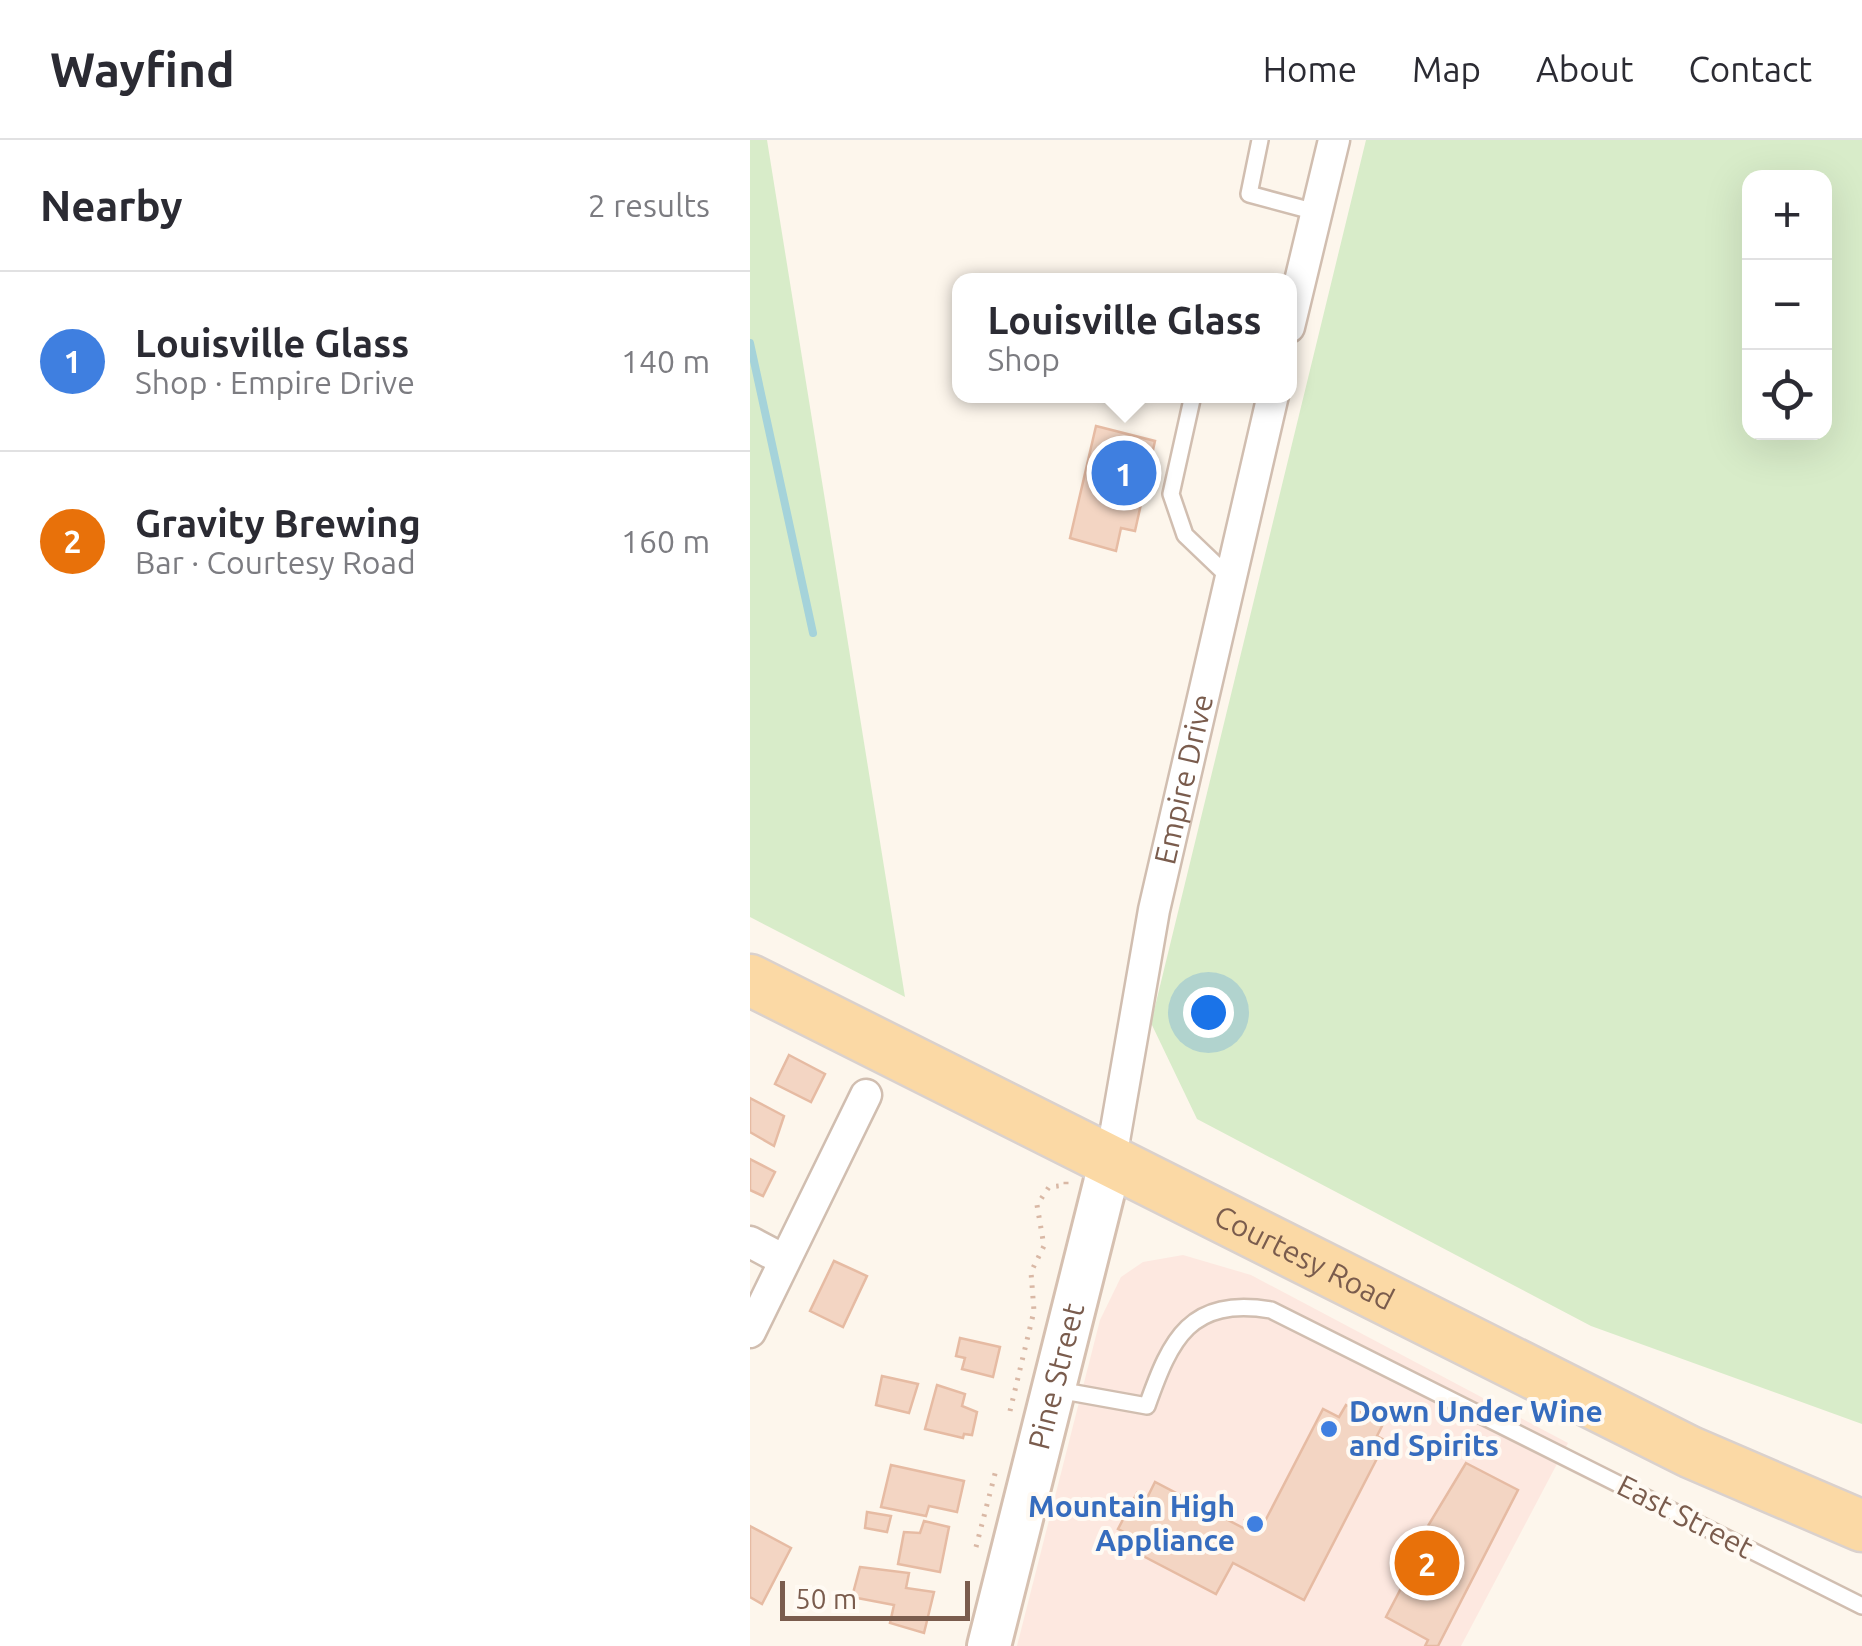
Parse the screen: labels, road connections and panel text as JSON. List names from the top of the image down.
{
  "streets": {
    "main road": ["Courtesy Road"],
    "street": ["Empire Drive", "Pine Street"],
    "lane": ["East Street"]
  },
  "crossings": [
    ["Empire Drive", "Courtesy Road"],
    ["Empire Drive", "Pine Street"],
    ["Courtesy Road", "Pine Street"],
    ["Pine Street", "East Street"]
  ],
  "places": ["Down Under Wine and Spirits", "Mountain High Appliance"],
  "scale_bar": "50 m",
  "page": {
    "header": "Wayfind",
    "nav": [
      "Home",
      "Map",
      "About",
      "Contact"
    ],
    "heading": ["Nearby", "2 results"],
    "map_buttons": ["+", "−"],
    "list": [
      {
        "mark": "1",
        "name": "Louisville Glass",
        "note": "Shop · Empire Drive",
        "value": "140 m"
      },
      {
        "mark": "2",
        "name": "Gravity Brewing",
        "note": "Bar · Courtesy Road",
        "value": "160 m"
      }
    ],
    "popup": ["Louisville Glass", "Shop"],
    "pins": ["1", "2"],
    "scale": "50 m"
  }
}
